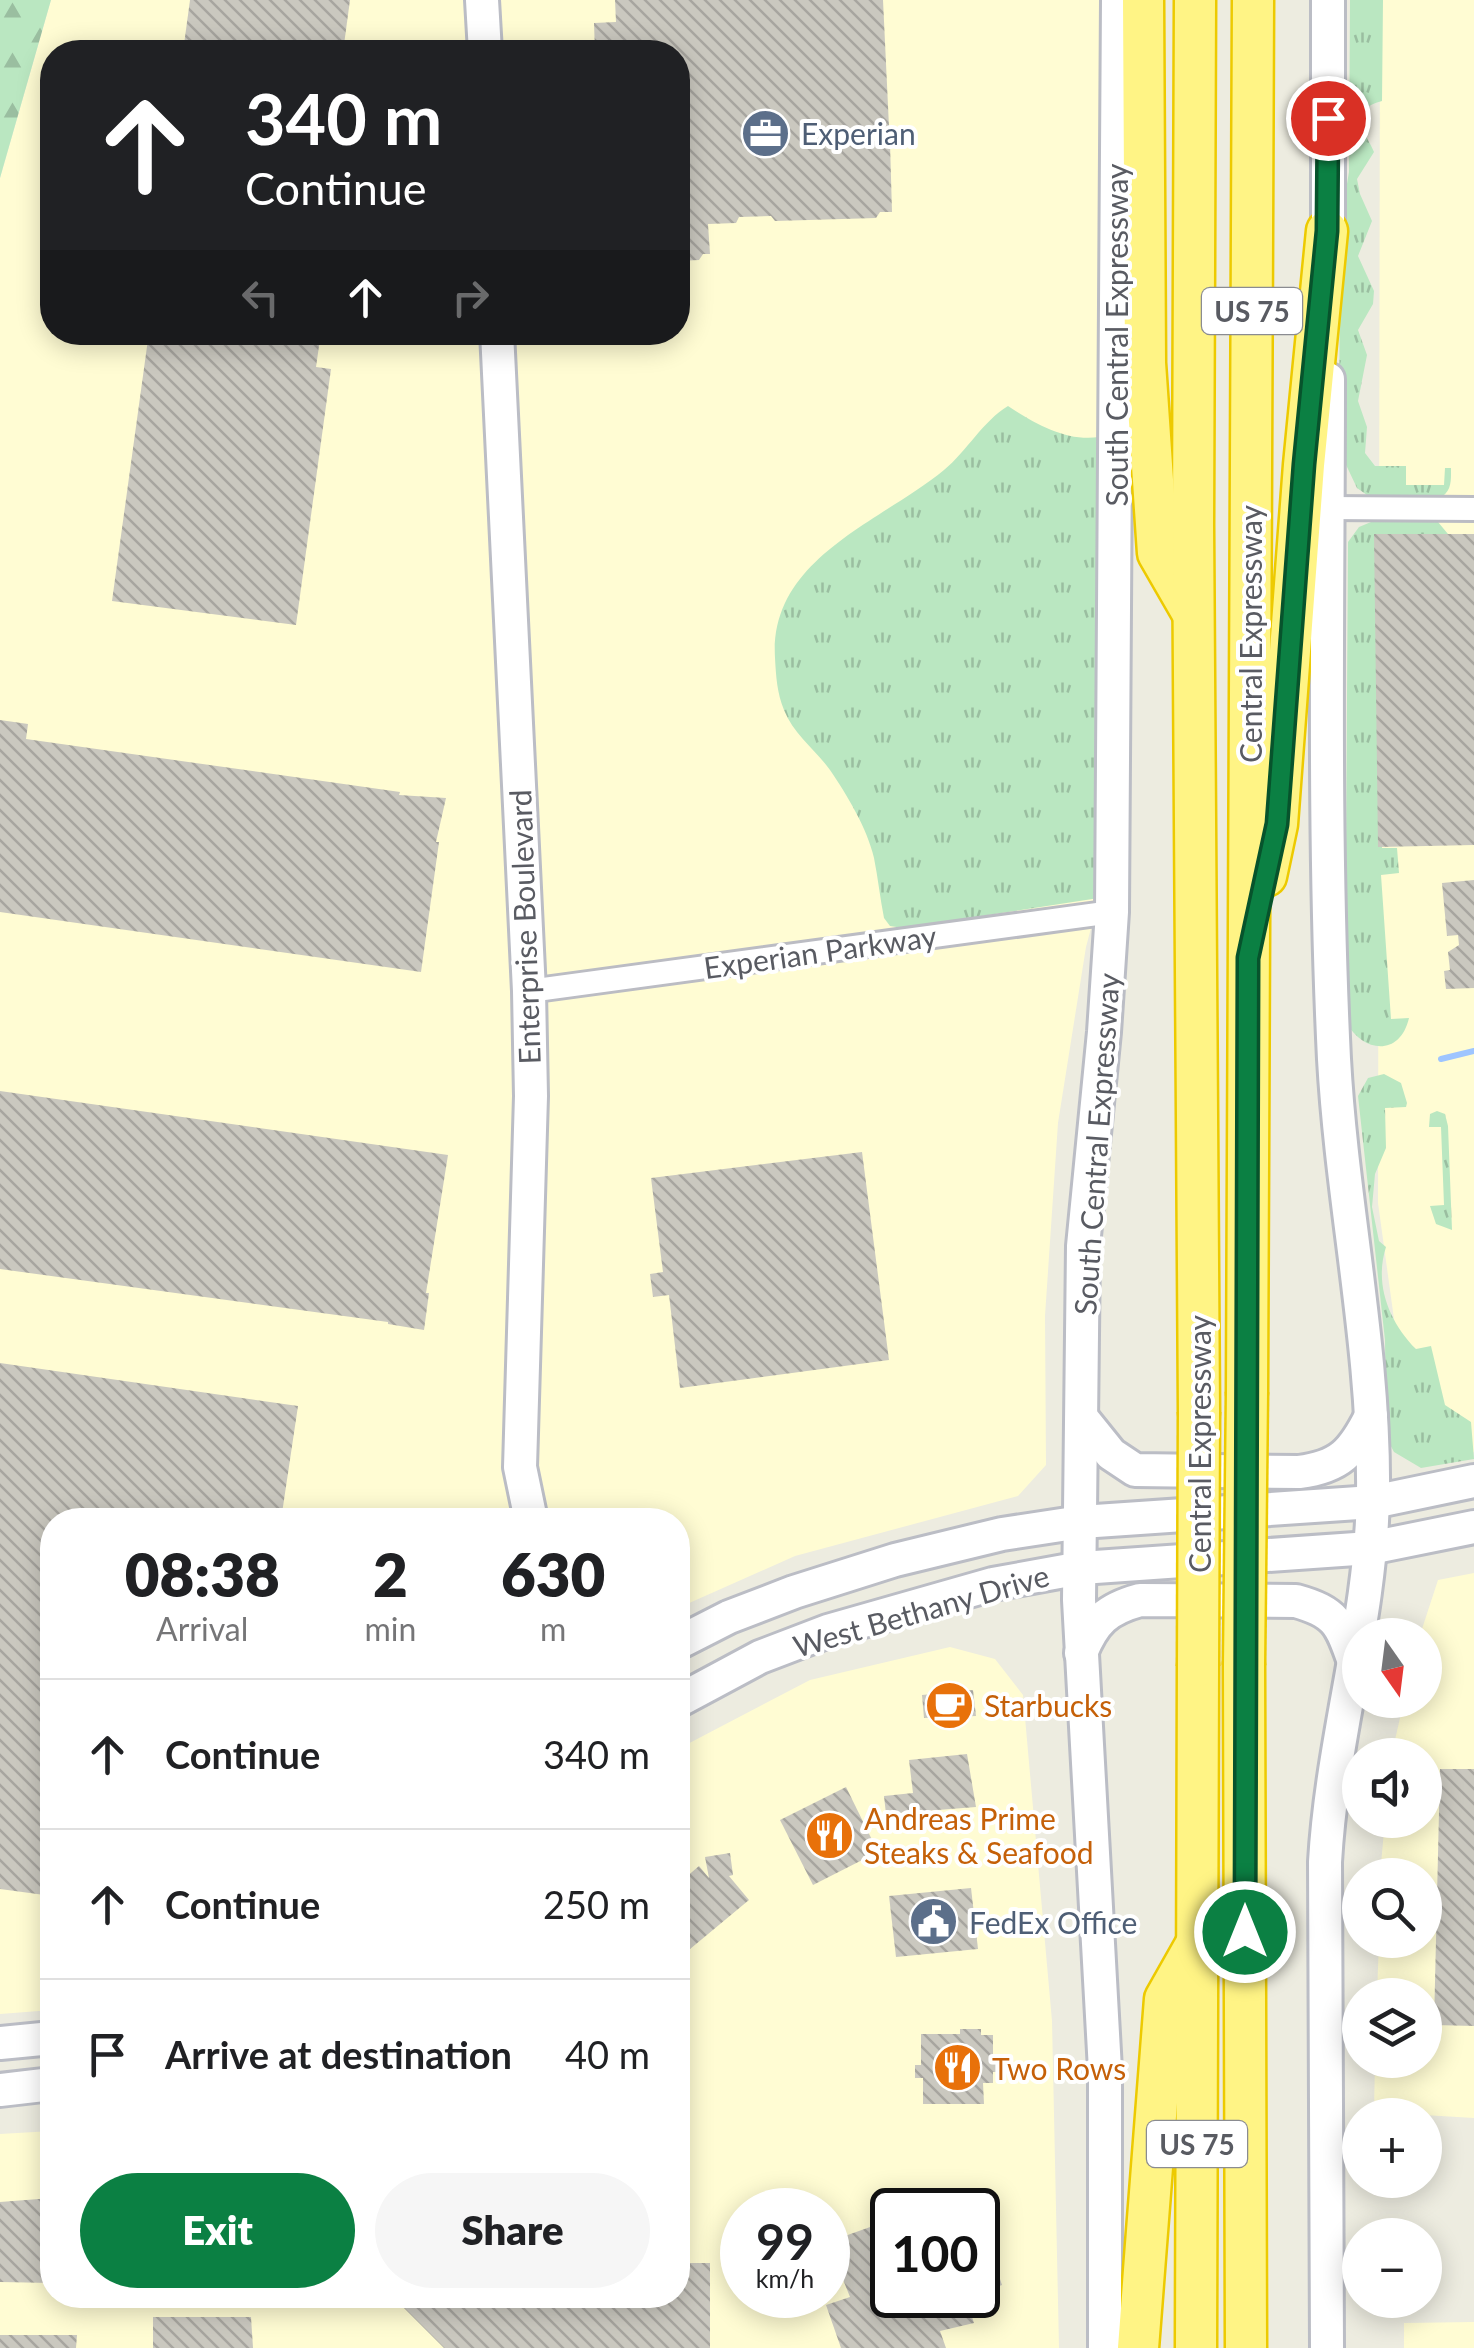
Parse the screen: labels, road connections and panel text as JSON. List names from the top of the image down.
{
  "streets": {
    "highway": ["US 75", "Central Expressway"],
    "main road": ["South Central Expressway", "Enterprise Boulevard", "West Bethany Drive"],
    "street": ["Experian Parkway"]
  },
  "crossings": [
    ["South Central Expressway", "Experian Parkway"],
    ["South Central Expressway", "West Bethany Drive"],
    ["Enterprise Boulevard", "Experian Parkway"]
  ],
  "places": {
    "office": ["Experian"],
    "cafe": ["Starbucks"],
    "restaurant": ["Andreas Prime Steaks & Seafood", "Two Rows"],
    "public building": ["FedEx Office"]
  },
  "north": "bottom",
  "page": {
    "turn": ["340 m", "Continue"],
    "eta": [
      "08:38",
      "Arrival",
      "2",
      "min",
      "630",
      "m"
    ],
    "map_buttons": ["+", "−"],
    "list": [
      {
        "name": "Continue",
        "value": "340 m"
      },
      {
        "name": "Continue",
        "value": "250 m"
      },
      {
        "name": "Arrive at destination",
        "value": "40 m"
      }
    ],
    "buttons": ["Exit", "Share"],
    "speed": "99 km/h",
    "limit": "100"
  }
}
